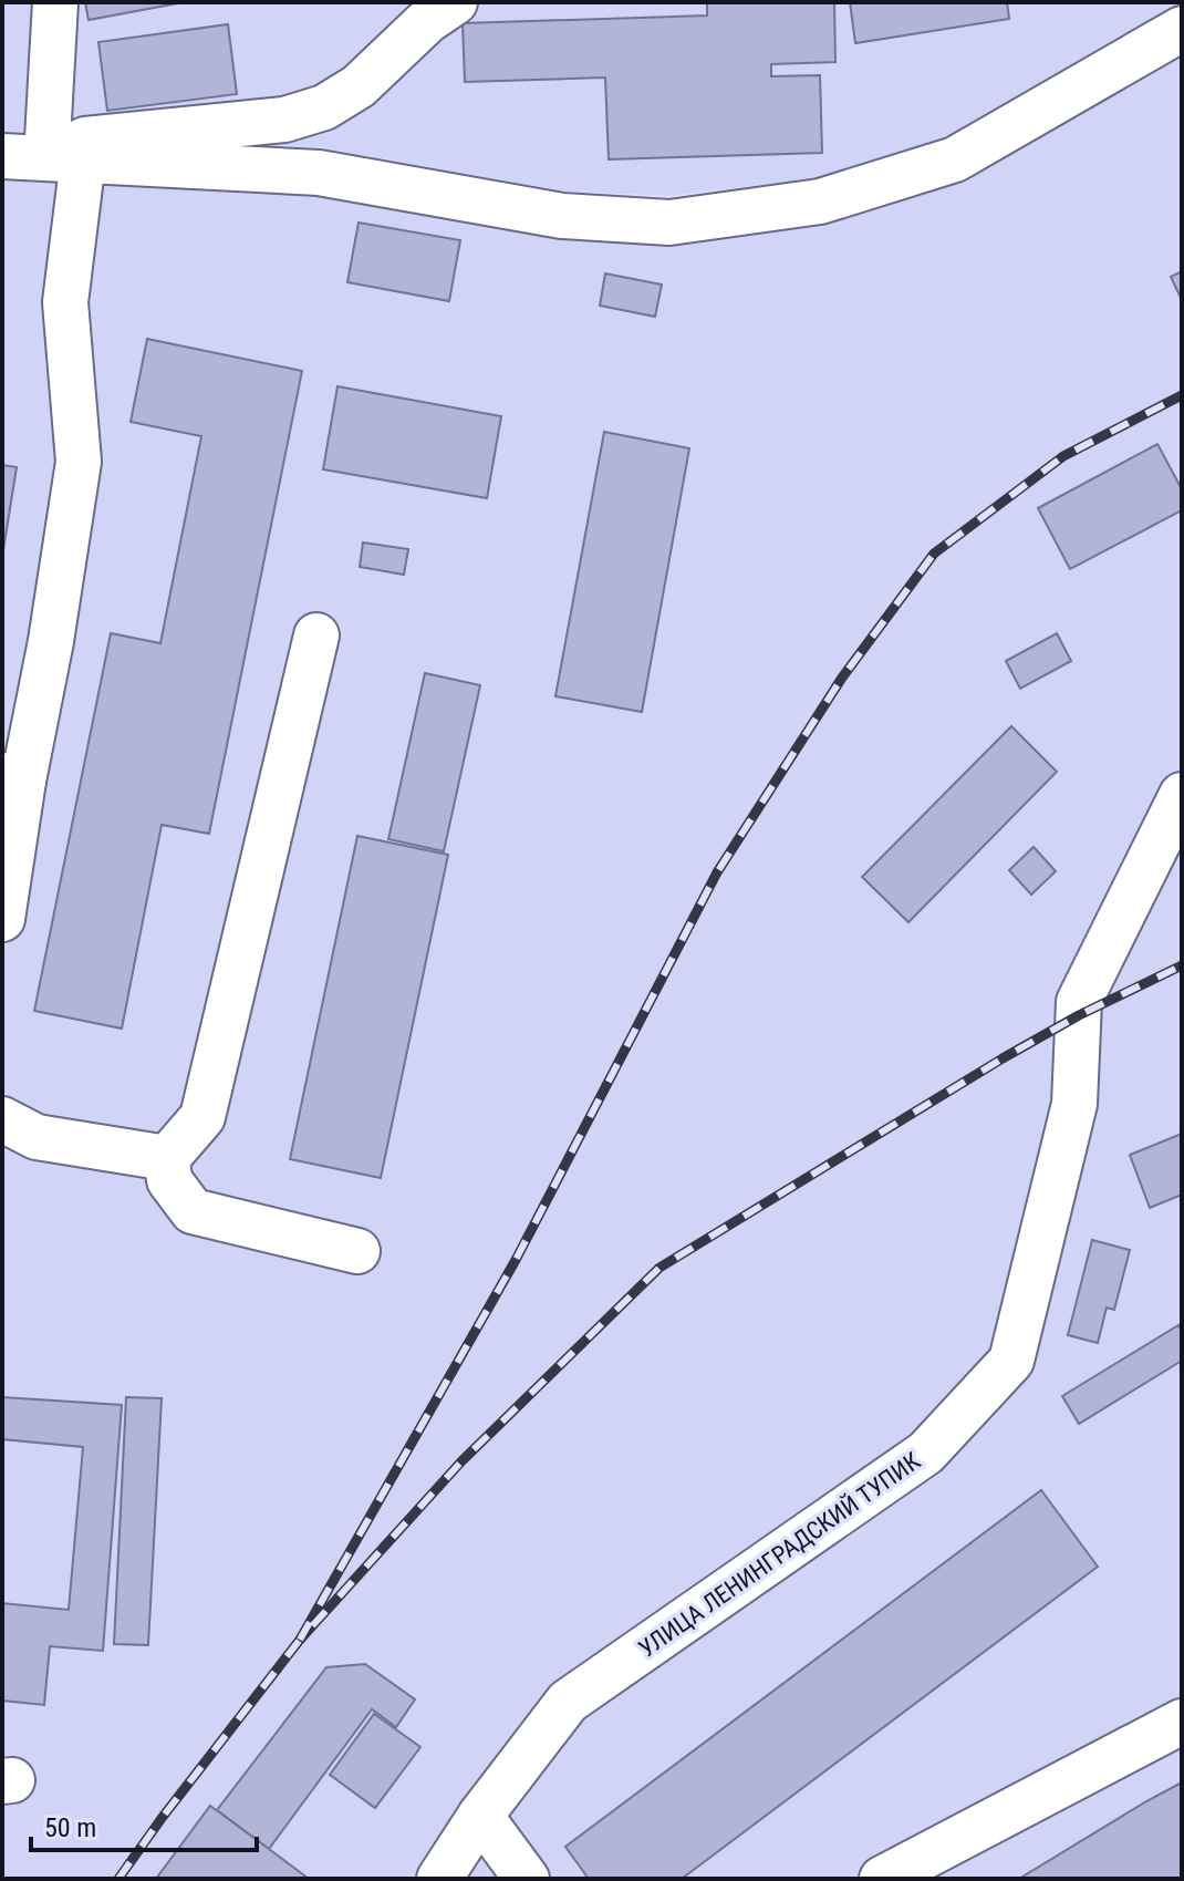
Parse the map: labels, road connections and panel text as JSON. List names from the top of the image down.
{
  "streets": {
    "street": ["УЛИЦА ЛЕНИНГРАДСКИЙ ТУПИК"]
  },
  "scale_bar": "50 m"
}
